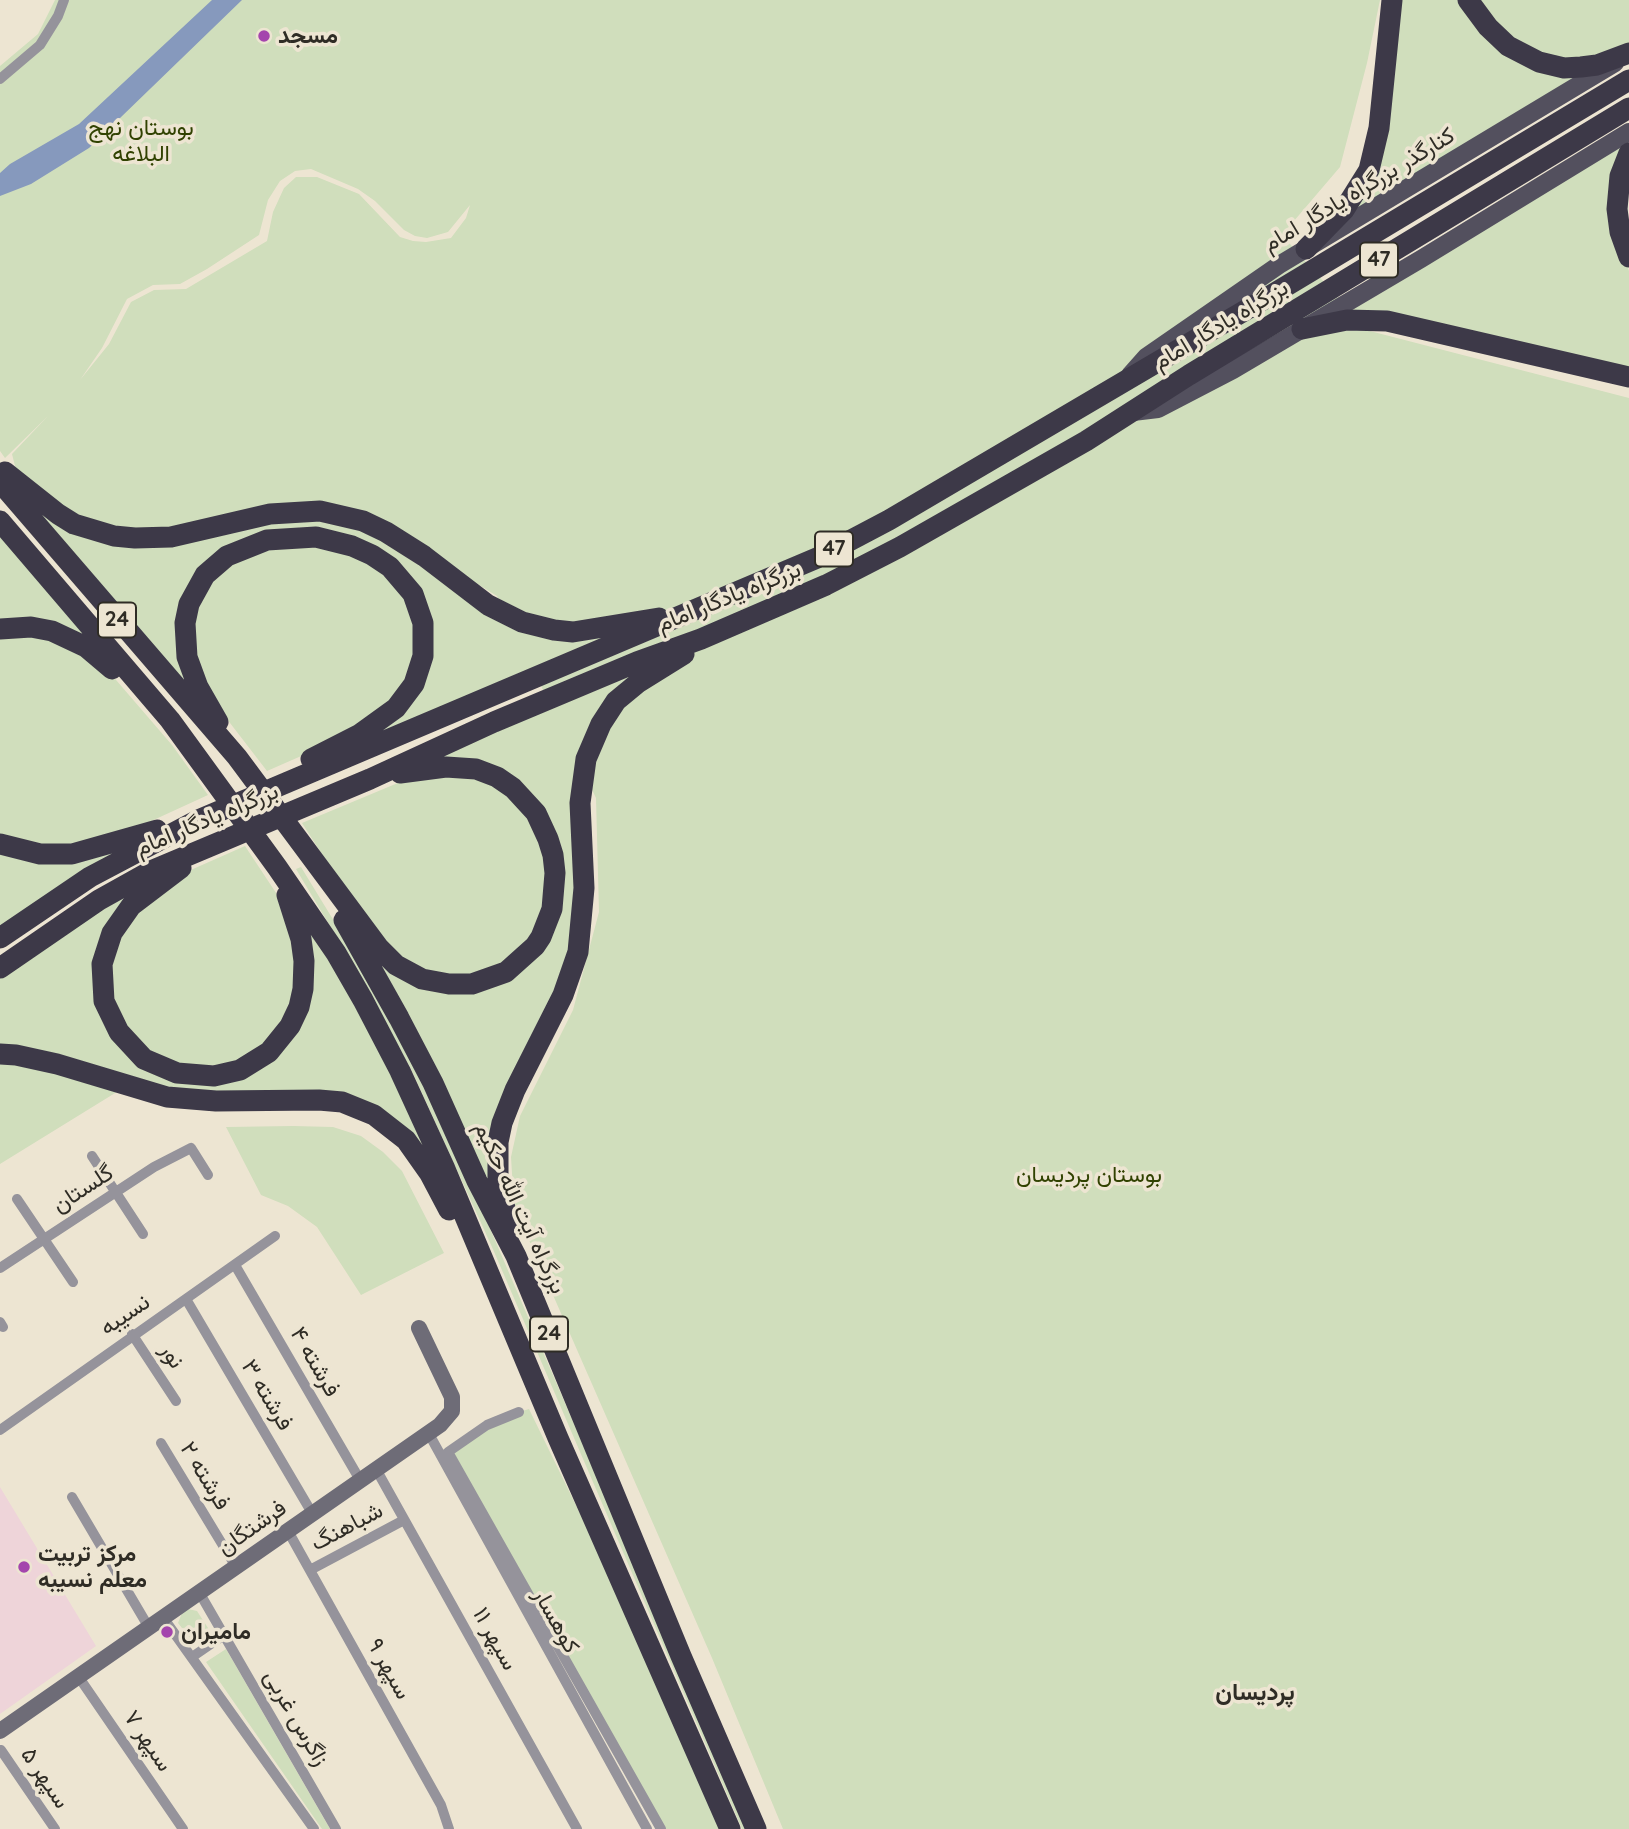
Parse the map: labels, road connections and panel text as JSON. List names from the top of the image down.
{
  "streets": {
    "highway": [
      "47",
      "بزرگراه یادگار امام",
      "24",
      "بزرگراه آیت الله حکیم"
    ],
    "main road": ["کنارگذر بزرگراه یادگار امام"],
    "street": [
      "گلستان",
      "نسیبه",
      "نور",
      "فرشته ۴",
      "فرشته ۳",
      "فرشته ۲",
      "شباهنگ",
      "فرشتگان",
      "کوهسار",
      "سپهر ۱۱",
      "سپهر ۹",
      "زاگرس غربی",
      "سپهر ۷",
      "سپهر ۵"
    ]
  },
  "crossings": [
    ["کنارگذر بزرگراه یادگار امام", "بزرگراه یادگار امام"],
    ["24", "بزرگراه آیت الله حکیم"],
    ["نسیبه", "نور"],
    ["نسیبه", "فرشته ۴"],
    ["نسیبه", "فرشته ۳"],
    ["فرشته ۴", "فرشتگان"],
    ["فرشته ۳", "فرشتگان"],
    ["فرشته ۲", "فرشتگان"],
    ["شباهنگ", "سپهر ۱۱"],
    ["شباهنگ", "سپهر ۹"],
    ["فرشتگان", "کوهسار"],
    ["فرشتگان", "سپهر ۱۱"],
    ["فرشتگان", "سپهر ۹"],
    ["فرشتگان", "زاگرس غربی"],
    ["فرشتگان", "سپهر ۷"]
  ],
  "districts": ["پردیسان"],
  "parks": ["بوستان نهج البلاغه", "بوستان پردیسان"],
  "places": ["مسجد", "مرکز تربیت معلم نسیبه", "مامیران"]
}
